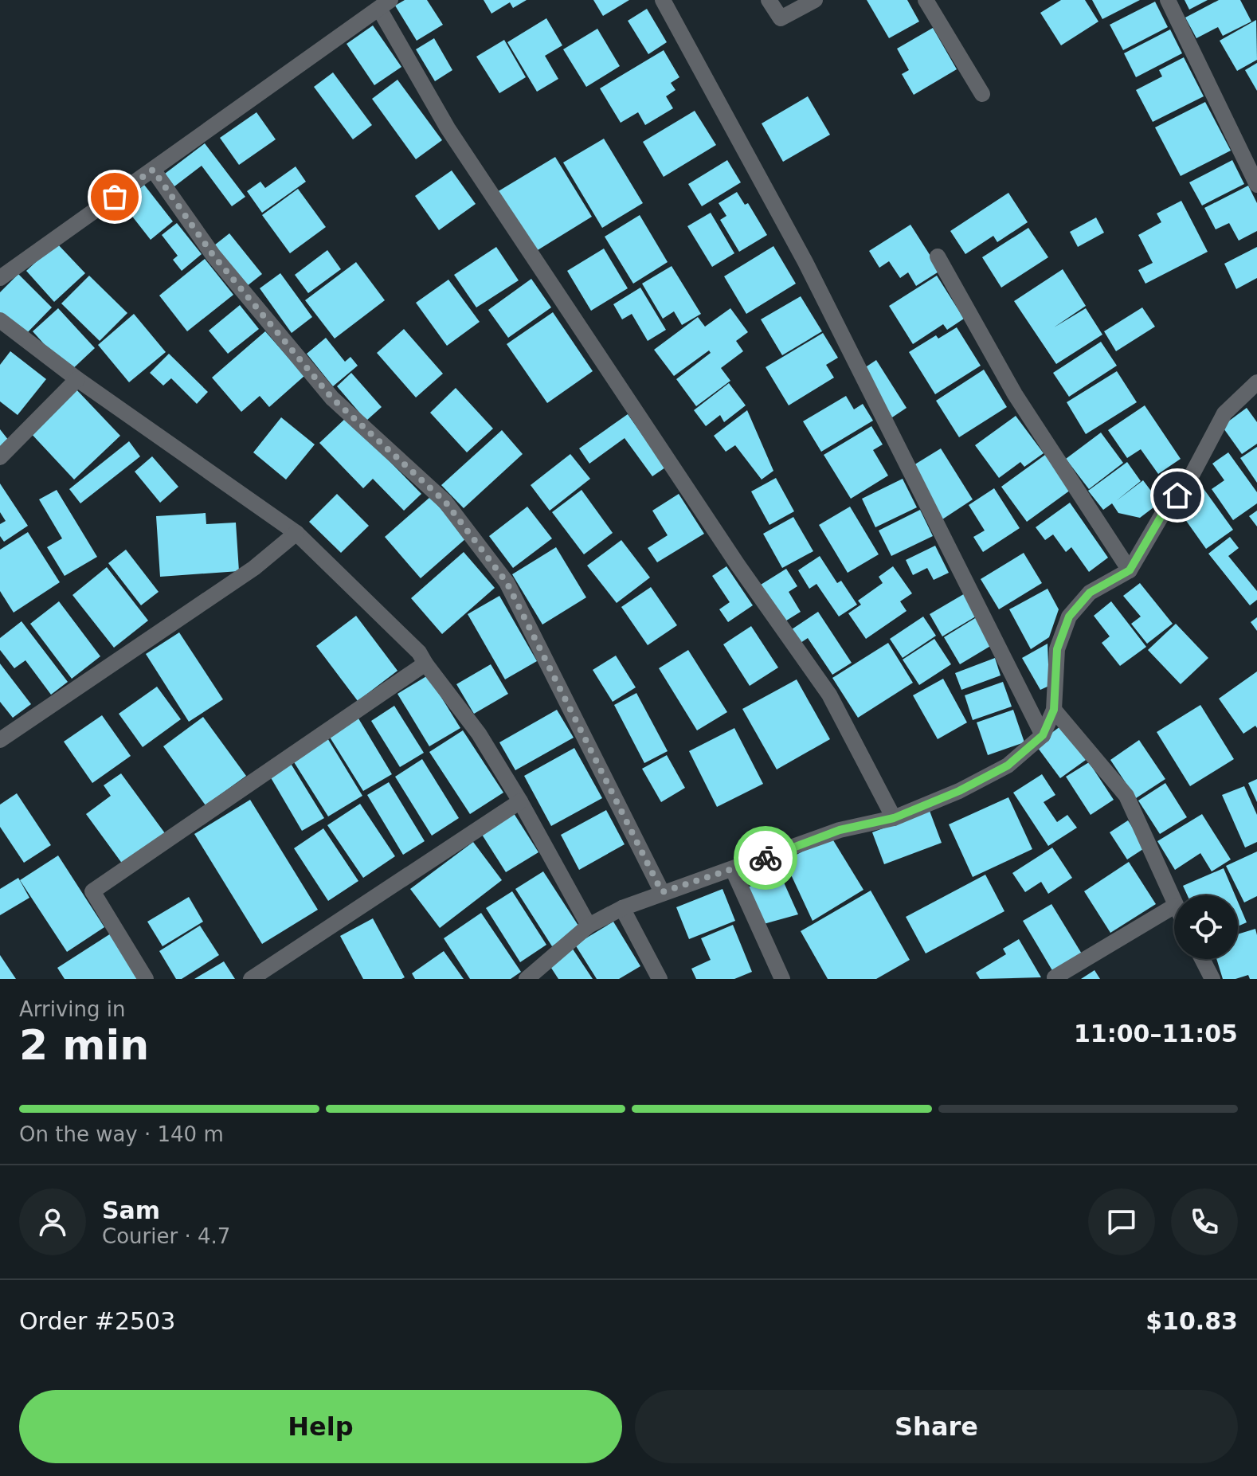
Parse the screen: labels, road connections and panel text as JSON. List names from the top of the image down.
{
  "page": {
    "heading": ["2 min", "Arriving in", "11:00–11:05"],
    "panel": [
      "Sam",
      "Courier · 4.7",
      "Order #2503",
      "$10.83"
    ],
    "bar": "On the way · 140 m",
    "buttons": ["Help", "Share"]
  }
}
